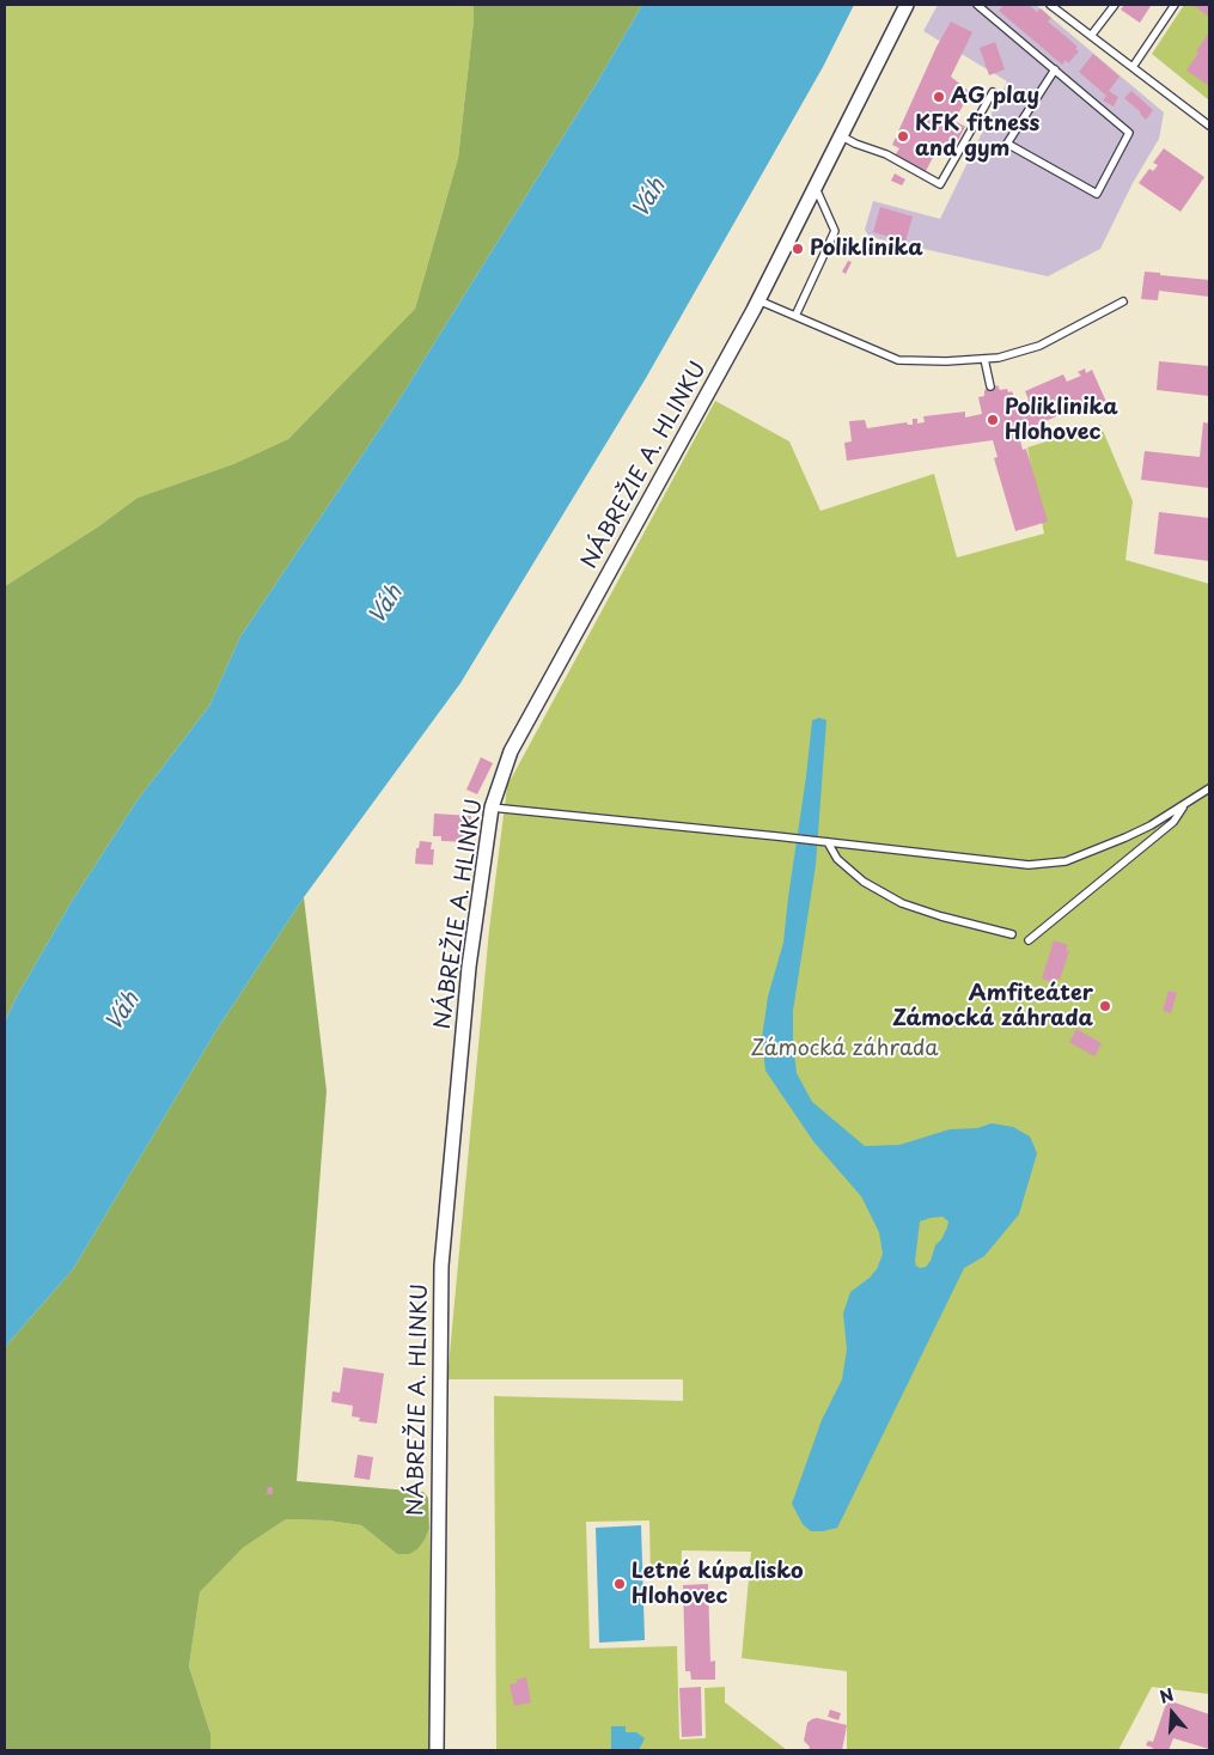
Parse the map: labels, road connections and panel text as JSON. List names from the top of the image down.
{
  "streets": {
    "street": ["NÁBREŽIE A. HLINKU"]
  },
  "water": ["Váh"],
  "parks": ["Zámocká záhrada"],
  "places": [
    "AG play",
    "KFK fitness and gym",
    "Poliklinika",
    "Poliklinika Hlohovec",
    "Amfiteáter Zámocká záhrada",
    "Letné kúpalisko Hlohovec"
  ],
  "north": "top"
}
